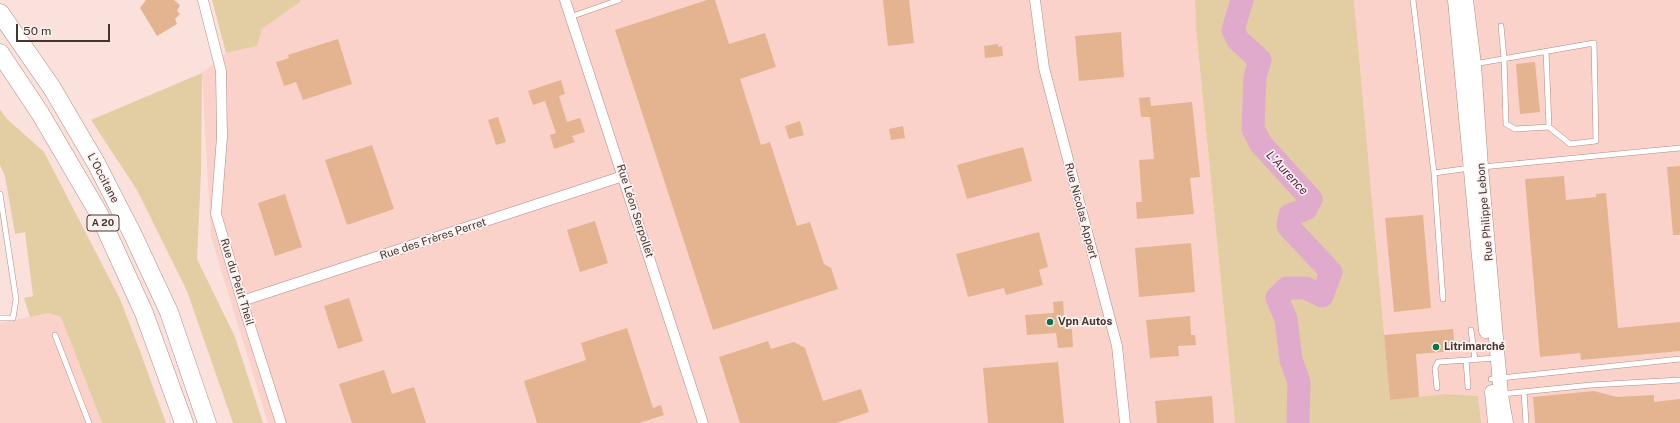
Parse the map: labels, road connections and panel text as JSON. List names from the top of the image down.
{
  "streets": {
    "highway": ["L'Occitane", "A 20"],
    "street": [
      "Rue Léon Serpollet",
      "Rue Nicolas Appert",
      "Rue Philippe Lebon",
      "Rue des Frères Perret",
      "Rue du Petit Theil"
    ]
  },
  "crossings": [
    ["Rue Léon Serpollet", "Rue des Frères Perret"],
    ["Rue des Frères Perret", "Rue du Petit Theil"]
  ],
  "water": ["L'Aurence"],
  "places": ["Vpn Autos", "Litrimarché"],
  "scale_bar": "50 m"
}
